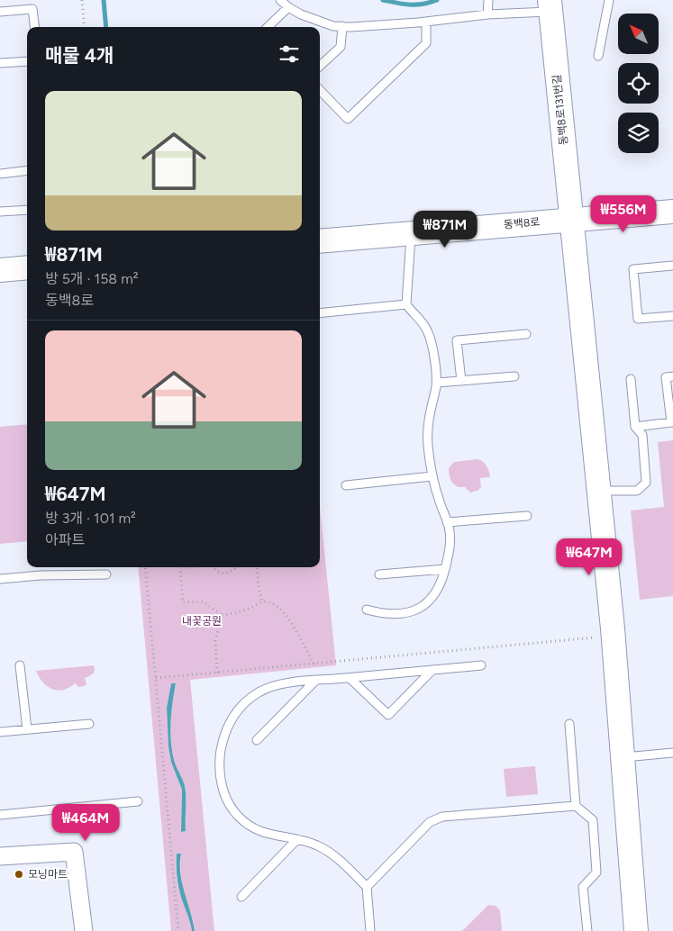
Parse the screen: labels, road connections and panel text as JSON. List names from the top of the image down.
{
  "streets": {
    "street": ["동백8로131번길", "동백8로"]
  },
  "crossings": [
    ["동백8로131번길", "동백8로"]
  ],
  "parks": ["내꽃공원"],
  "places": ["모닝마트"],
  "north": "top left",
  "page": {
    "heading": "매물 4개",
    "list": [
      {
        "name": "₩871M",
        "note": "방 5개 · 158 m² · 동백8로"
      },
      {
        "name": "₩647M",
        "note": "방 3개 · 101 m² · 아파트"
      }
    ],
    "price": [
      "₩556M",
      "₩871M",
      "₩647M",
      "₩464M"
    ]
  }
}
